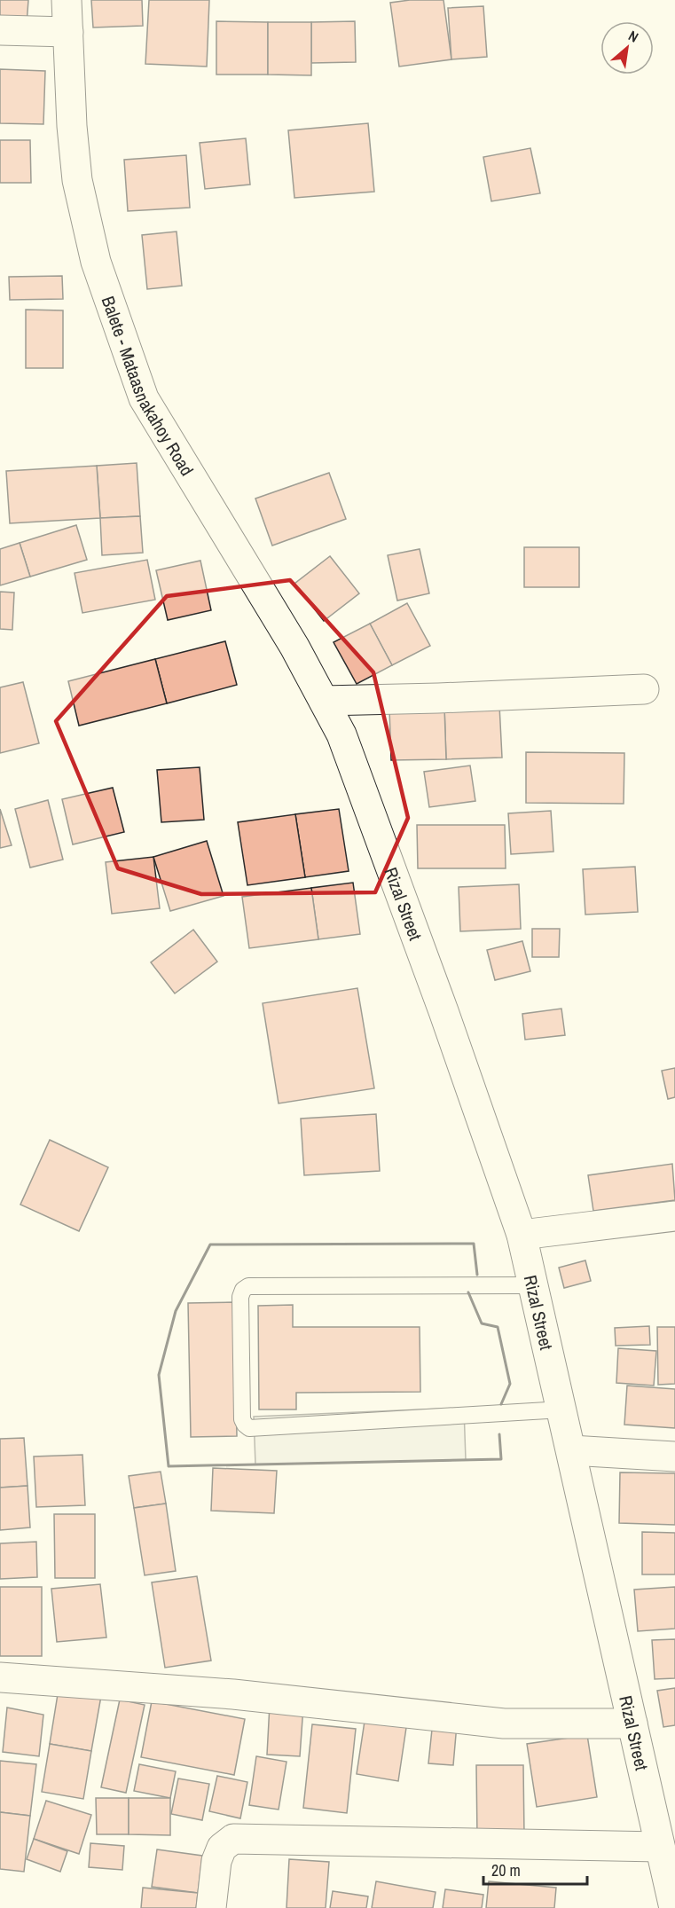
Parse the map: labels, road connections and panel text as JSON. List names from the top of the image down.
{
  "streets": {
    "main road": ["Balete - Mataasnakahoy Road", "Rizal Street"]
  },
  "crossings": [
    ["Balete - Mataasnakahoy Road", "Rizal Street"]
  ],
  "scale_bar": "20 m",
  "north": "top right"
}
